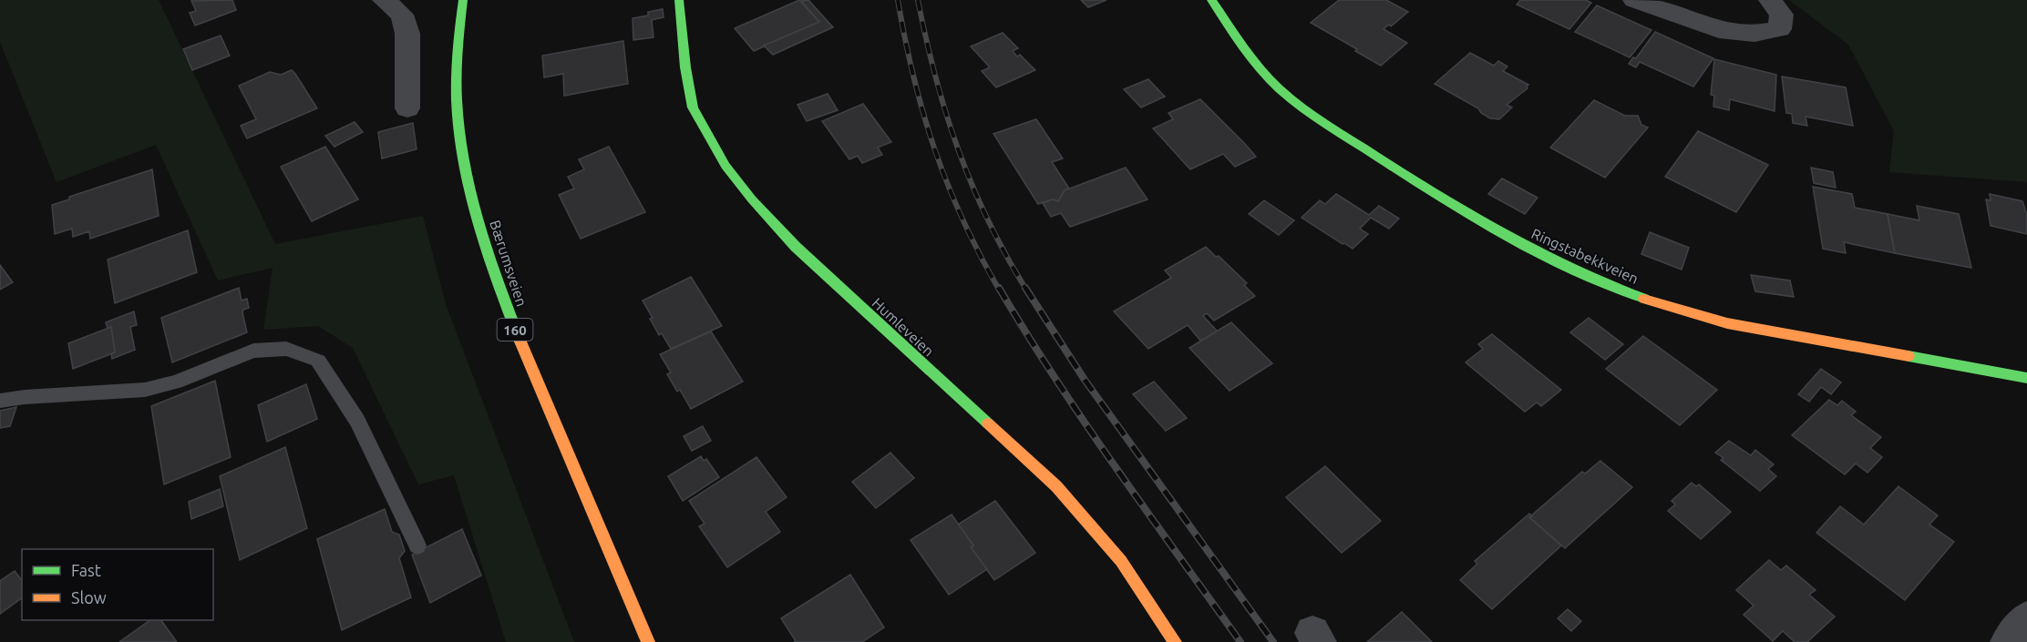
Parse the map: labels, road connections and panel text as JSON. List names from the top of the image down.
{
  "streets": {
    "street": [
      "Ringstabekkveien",
      "Bærumsveien",
      "Humleveien",
      "160"
    ]
  },
  "legend": ["Fast", "Slow"]
}
